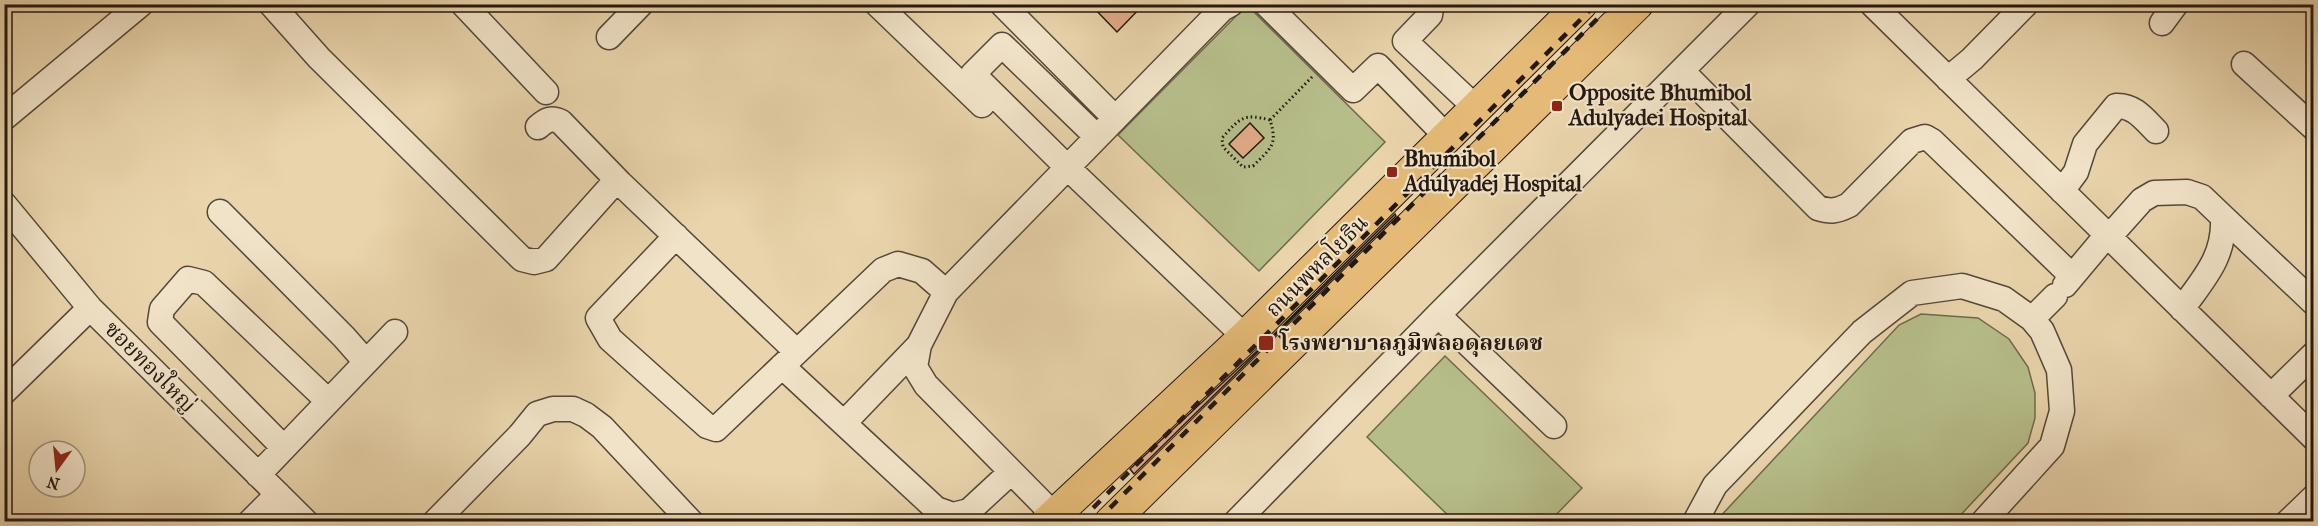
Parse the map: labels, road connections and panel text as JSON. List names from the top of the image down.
{
  "streets": {
    "main road": ["ถนนพหลโยธิน"],
    "street": ["ซอยทองใหญ่"]
  },
  "places": {
    "transit": ["Opposite Bhumibol Adulyadei Hospital", "Bhumibol Adulyadej Hospital", "โรงพยาบาลภูมิพลอดุลยเดช"]
  },
  "north": "bottom"
}
